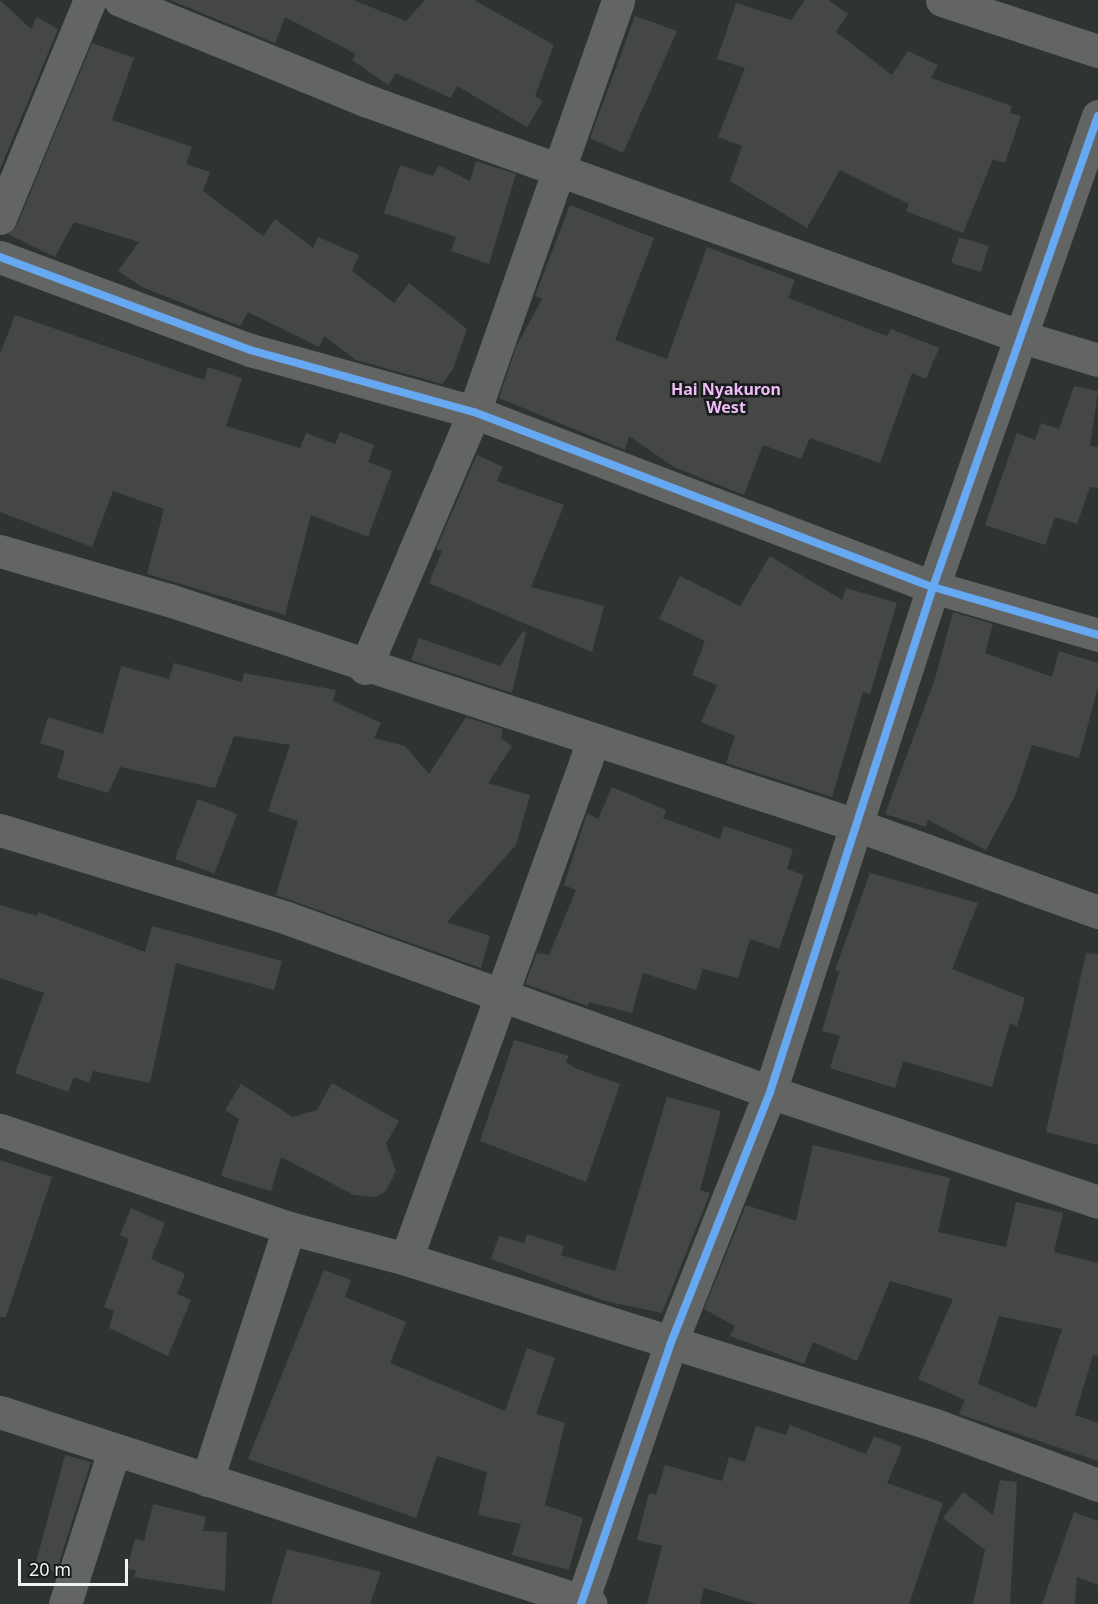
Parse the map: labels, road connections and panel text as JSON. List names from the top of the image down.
{
  "districts": ["Hai Nyakuron West"],
  "scale_bar": "20 m"
}
